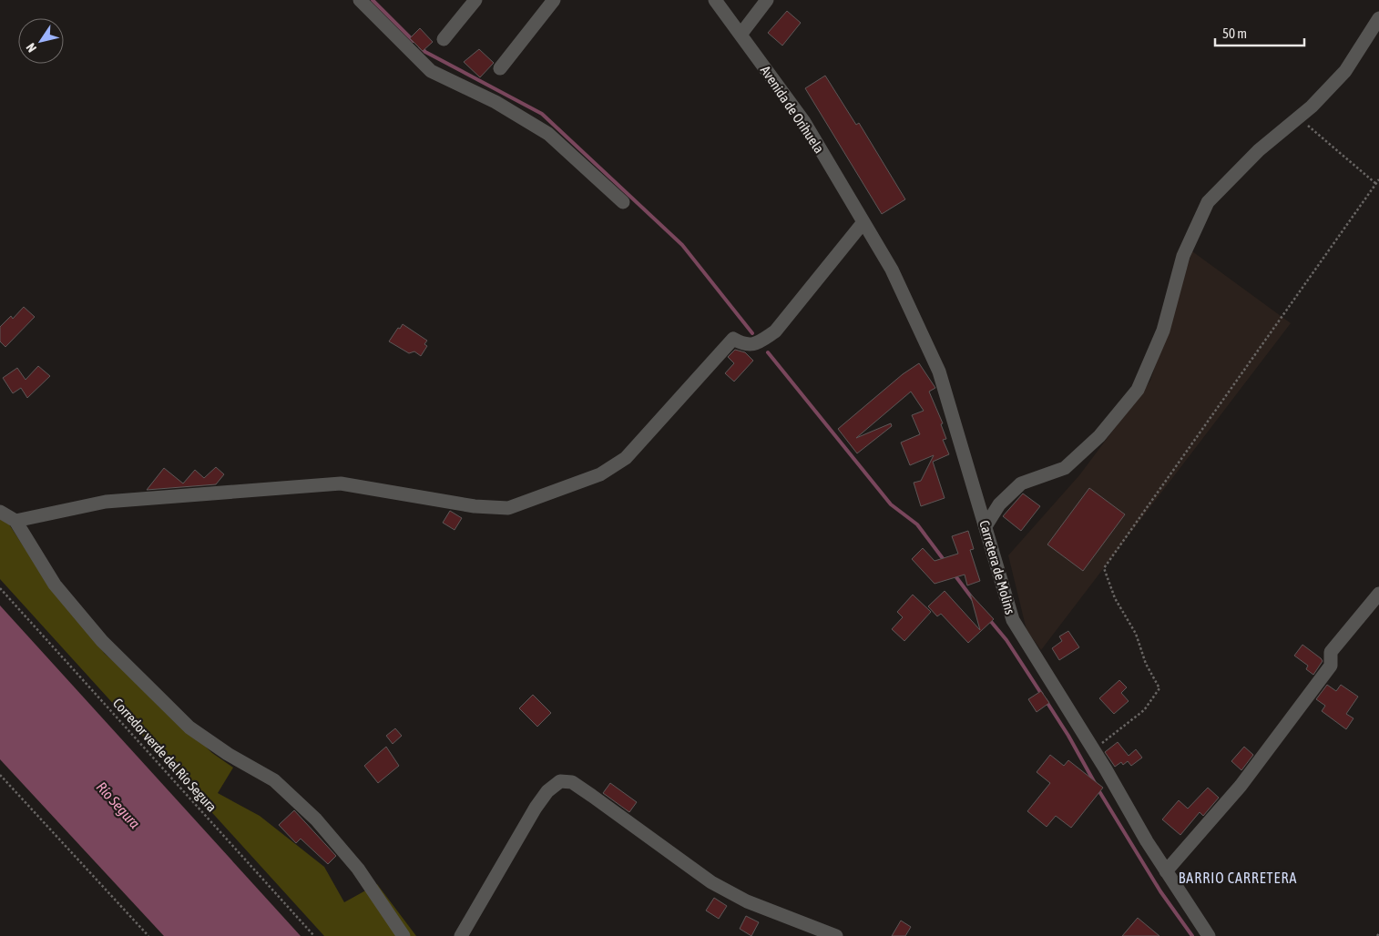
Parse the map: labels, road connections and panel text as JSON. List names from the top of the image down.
{
  "streets": {
    "street": ["Avenida de Orihuela", "Carretera de Molins"],
    "path": ["Corredor verde del Río Segura"]
  },
  "crossings": [
    ["Avenida de Orihuela", "Carretera de Molins"]
  ],
  "districts": ["BARRIO CARRETERA"],
  "water": ["Río Segura"],
  "scale_bar": "50 m",
  "north": "bottom left"
}
